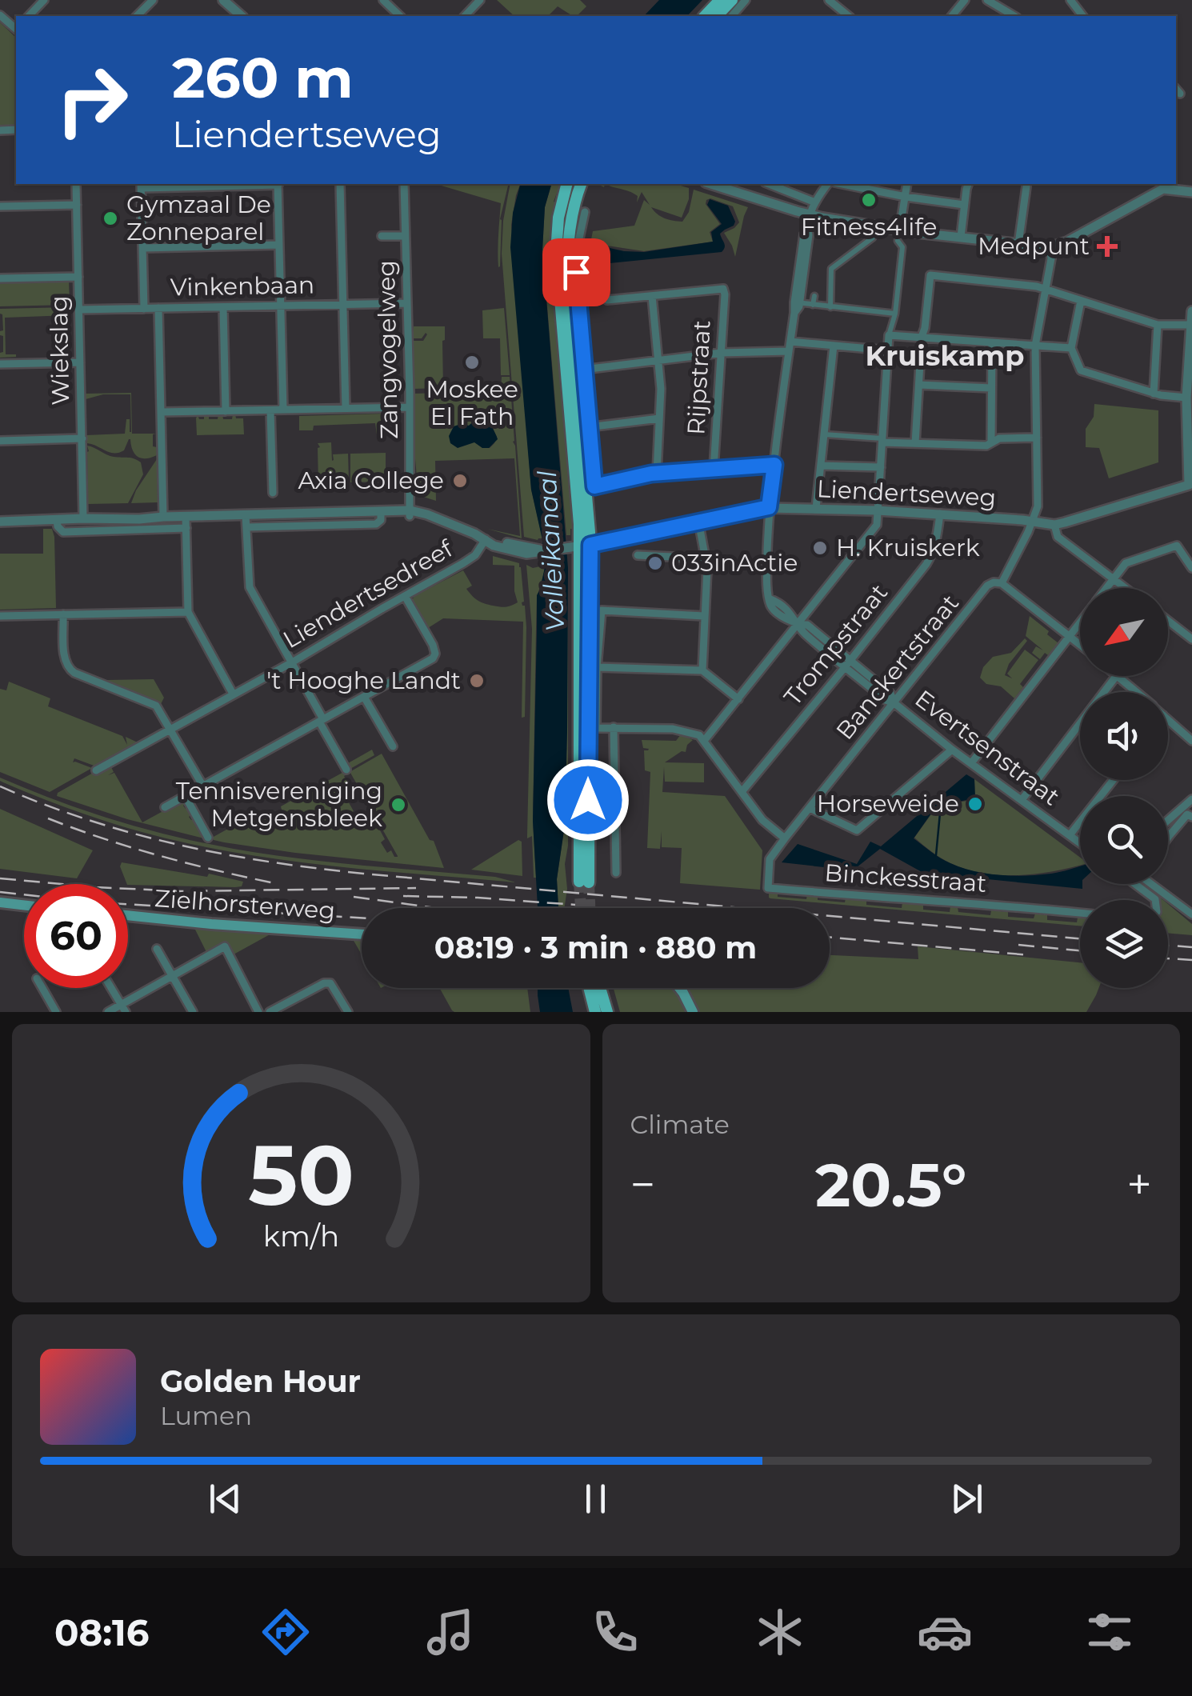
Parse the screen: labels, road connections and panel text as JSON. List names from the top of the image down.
{
  "streets": {
    "main road": ["Zielhorsterweg"],
    "street": [
      "Vinkenbaan",
      "Zangvogelweg",
      "Wiekslag",
      "Rijpstraat",
      "Liendertseweg",
      "Liendertsedreef",
      "Trompstraat",
      "Banckertstraat",
      "Evertsenstraat",
      "Binckesstraat"
    ]
  },
  "crossings": [
    ["Vinkenbaan", "Zangvogelweg"],
    ["Vinkenbaan", "Wiekslag"],
    ["Zangvogelweg", "Liendertseweg"],
    ["Wiekslag", "Liendertseweg"],
    ["Liendertseweg", "Liendertsedreef"],
    ["Liendertseweg", "Trompstraat"],
    ["Liendertseweg", "Banckertstraat"],
    ["Liendertseweg", "Evertsenstraat"],
    ["Trompstraat", "Evertsenstraat"],
    ["Banckertstraat", "Evertsenstraat"],
    ["Banckertstraat", "Binckesstraat"]
  ],
  "districts": ["Kruiskamp"],
  "water": ["Valleikanaal"],
  "places": {
    "other": [
      "Fitness4life",
      "Gymzaal De Zonneparel",
      "Moskee El Fath",
      "Axia College",
      "H. Kruiskerk",
      "033inActie",
      "'t Hooghe Landt",
      "Horseweide",
      "Tennisvereniging Metgensbleek"
    ],
    "health": ["Medpunt"]
  },
  "north": "bottom left",
  "page": {
    "turn": ["260 m", "Liendertseweg"],
    "limit": "60",
    "trip": "08:19 · 3 min · 880 m",
    "tile": "Climate",
    "heat": ["−", "20.5°", "+"],
    "song": ["Golden Hour", "Lumen"],
    "tabs": "08:16",
    "gauge": ["50", "km/h"]
  }
}
